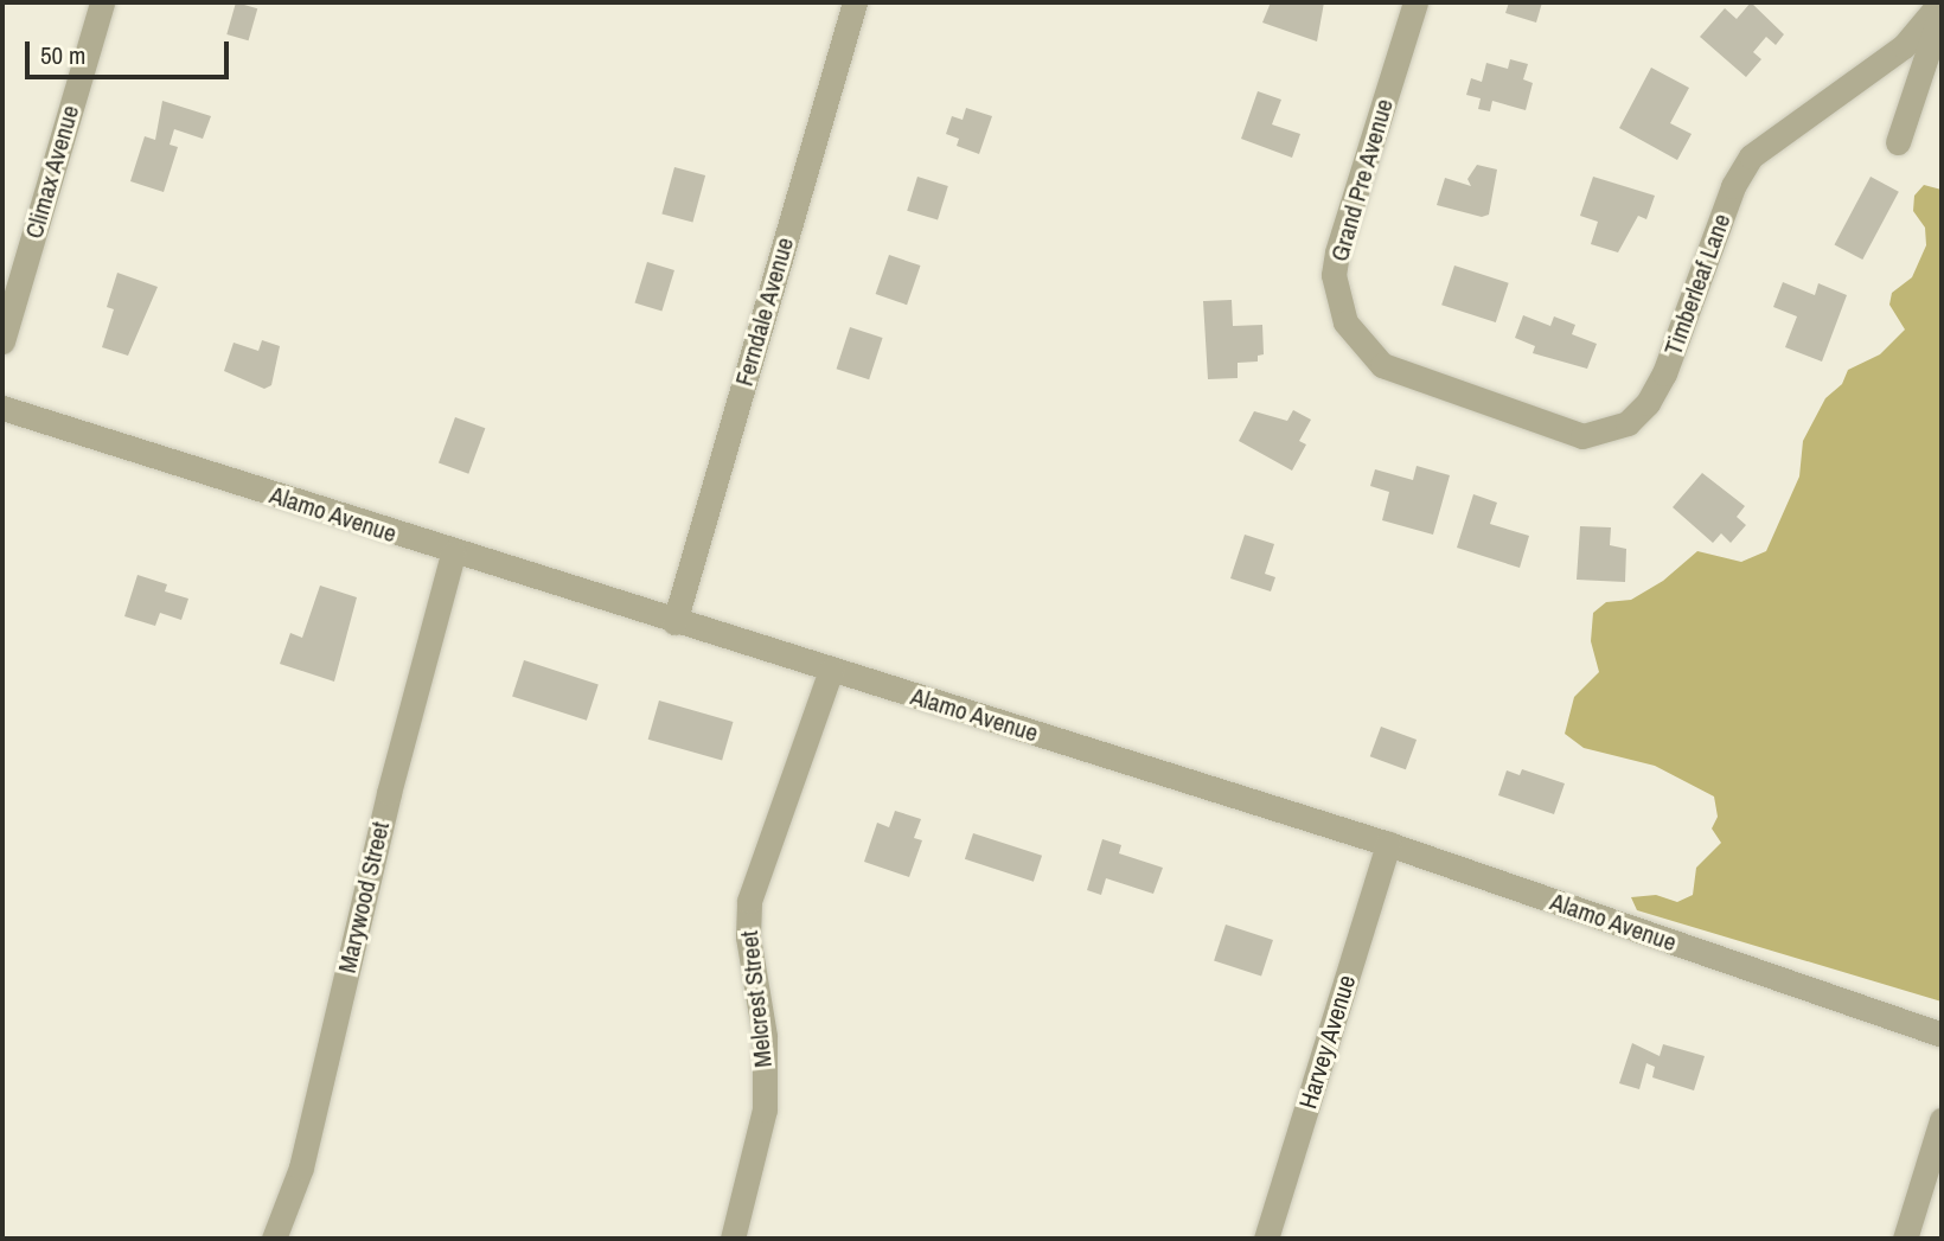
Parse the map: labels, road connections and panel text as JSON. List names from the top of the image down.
{
  "streets": {
    "street": [
      "Climax Avenue",
      "Grand Pre Avenue",
      "Timberleaf Lane",
      "Ferndale Avenue",
      "Alamo Avenue",
      "Marywood Street",
      "Melcrest Street",
      "Harvey Avenue"
    ]
  },
  "crossings": [
    ["Grand Pre Avenue", "Timberleaf Lane"],
    ["Ferndale Avenue", "Alamo Avenue"],
    ["Alamo Avenue", "Marywood Street"],
    ["Alamo Avenue", "Melcrest Street"],
    ["Alamo Avenue", "Harvey Avenue"]
  ],
  "scale_bar": "50 m"
}
